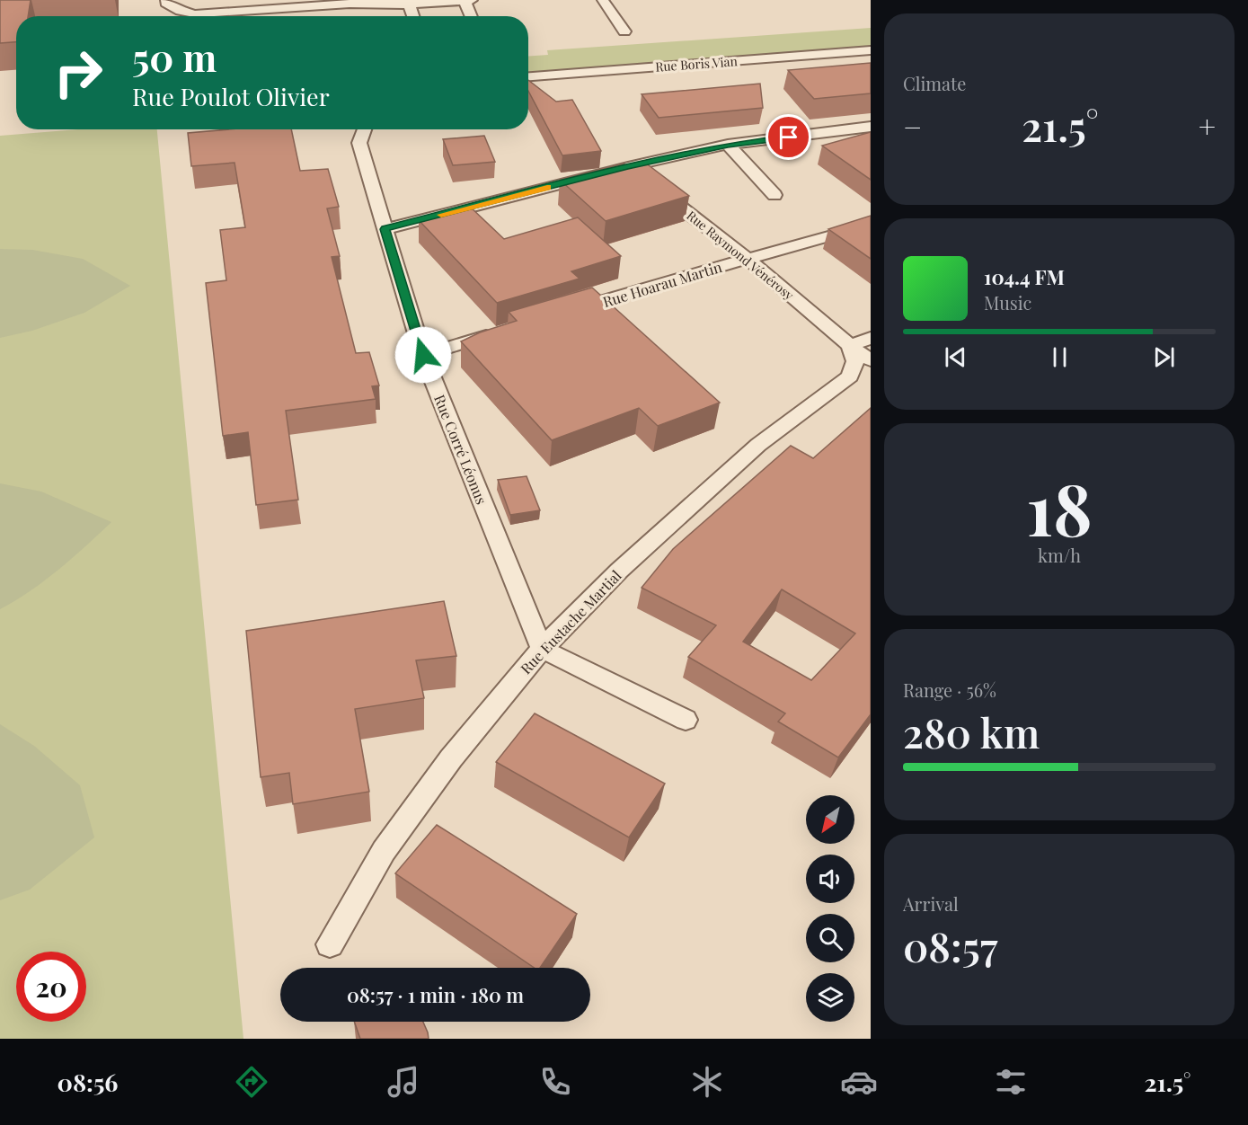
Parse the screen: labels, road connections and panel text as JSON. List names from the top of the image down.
{
  "streets": {
    "lane": [
      "Rue Boris Vian",
      "Rue Raymond Vénérosy",
      "Rue Hoarau Martin",
      "Rue Corré Léonus",
      "Rue Eustache Martial"
    ]
  },
  "crossings": [
    ["Rue Raymond Vénérosy", "Rue Hoarau Martin"],
    ["Rue Raymond Vénérosy", "Rue Eustache Martial"],
    ["Rue Corré Léonus", "Rue Eustache Martial"]
  ],
  "north": "bottom left",
  "page": {
    "tile": [
      "Climate",
      ["18", "km/h"],
      ["Range · 56%", "280 km"],
      ["Arrival", "08:57"]
    ],
    "turn": ["50 m", "Rue Poulot Olivier"],
    "heat": ["−", "21.5°", "+"],
    "song": ["104.4 FM", "Music"],
    "limit": "20",
    "trip": "08:57 · 1 min · 180 m",
    "tabs": ["08:56", "21.5°"]
  }
}
